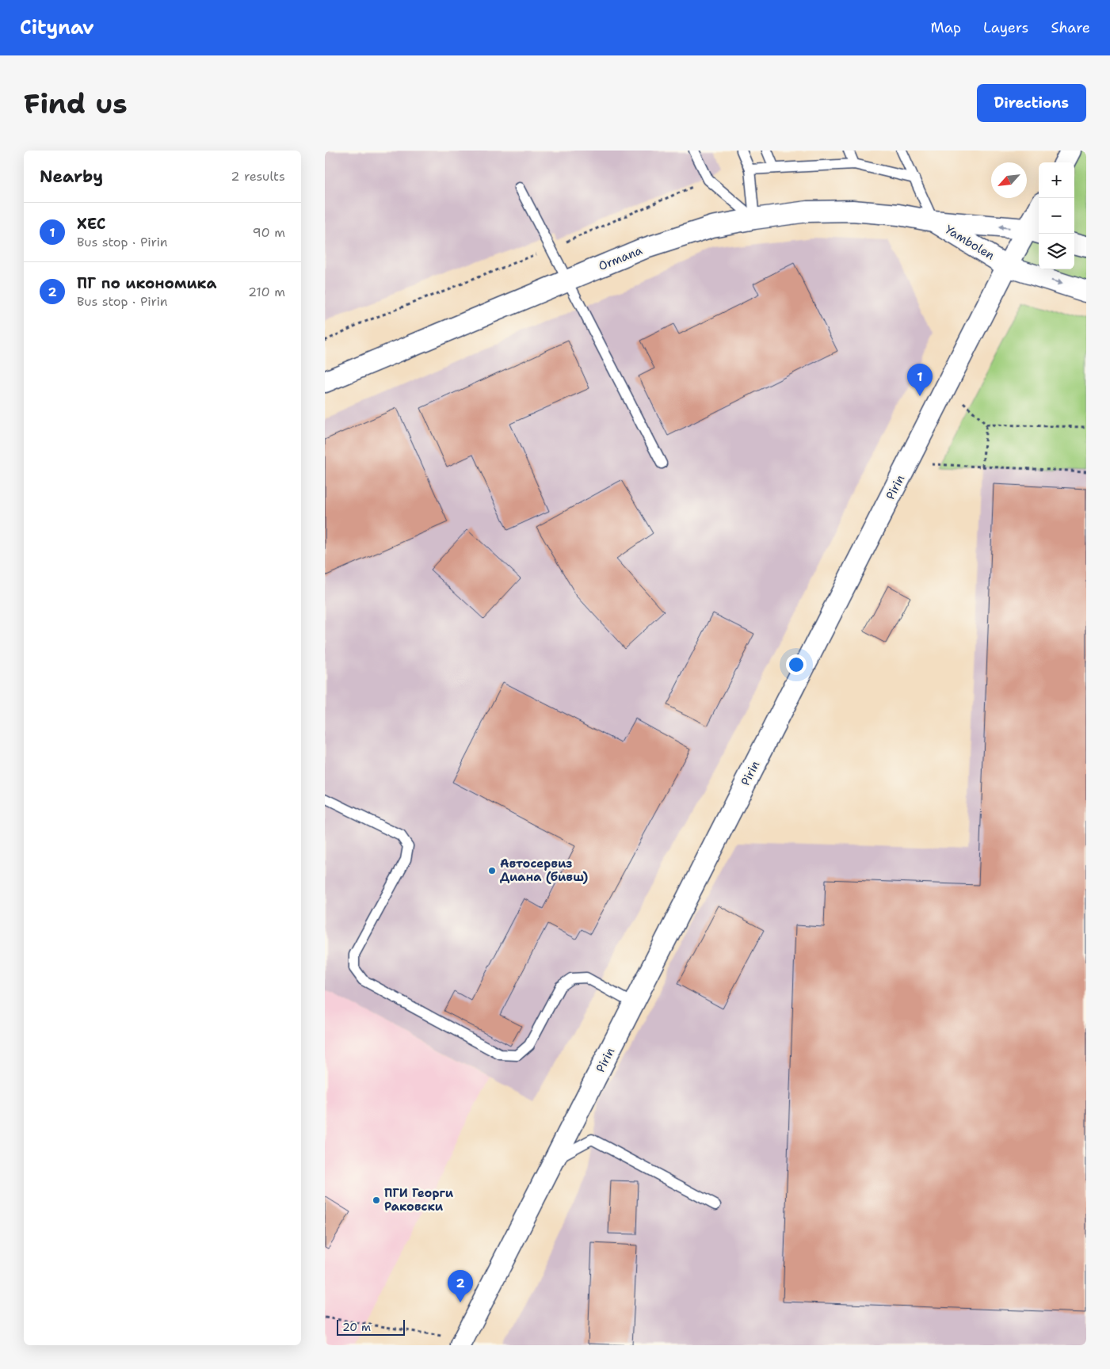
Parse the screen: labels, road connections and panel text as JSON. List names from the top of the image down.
{
  "streets": {
    "street": ["Yambolen", "Ormana", "Pirin"]
  },
  "crossings": [
    ["Yambolen", "Ormana"],
    ["Yambolen", "Pirin"]
  ],
  "places": ["Автосервиз Диана (бивш)", "ПГИ Георги Раковски"],
  "scale_bar": "20 m",
  "north": "bottom left",
  "page": {
    "header": "Citynav",
    "nav": ["Map", "Layers", "Share"],
    "buttons": "Directions",
    "title": "Find us",
    "heading": ["Nearby", "2 results"],
    "map_buttons": ["+", "−"],
    "list": [
      {
        "mark": "1",
        "name": "ХЕС",
        "note": "Bus stop · Pirin",
        "value": "90 m"
      },
      {
        "mark": "2",
        "name": "ПГ по икономика",
        "note": "Bus stop · Pirin",
        "value": "210 m"
      }
    ],
    "pins": ["1", "2"],
    "scale": "20 m"
  }
}
